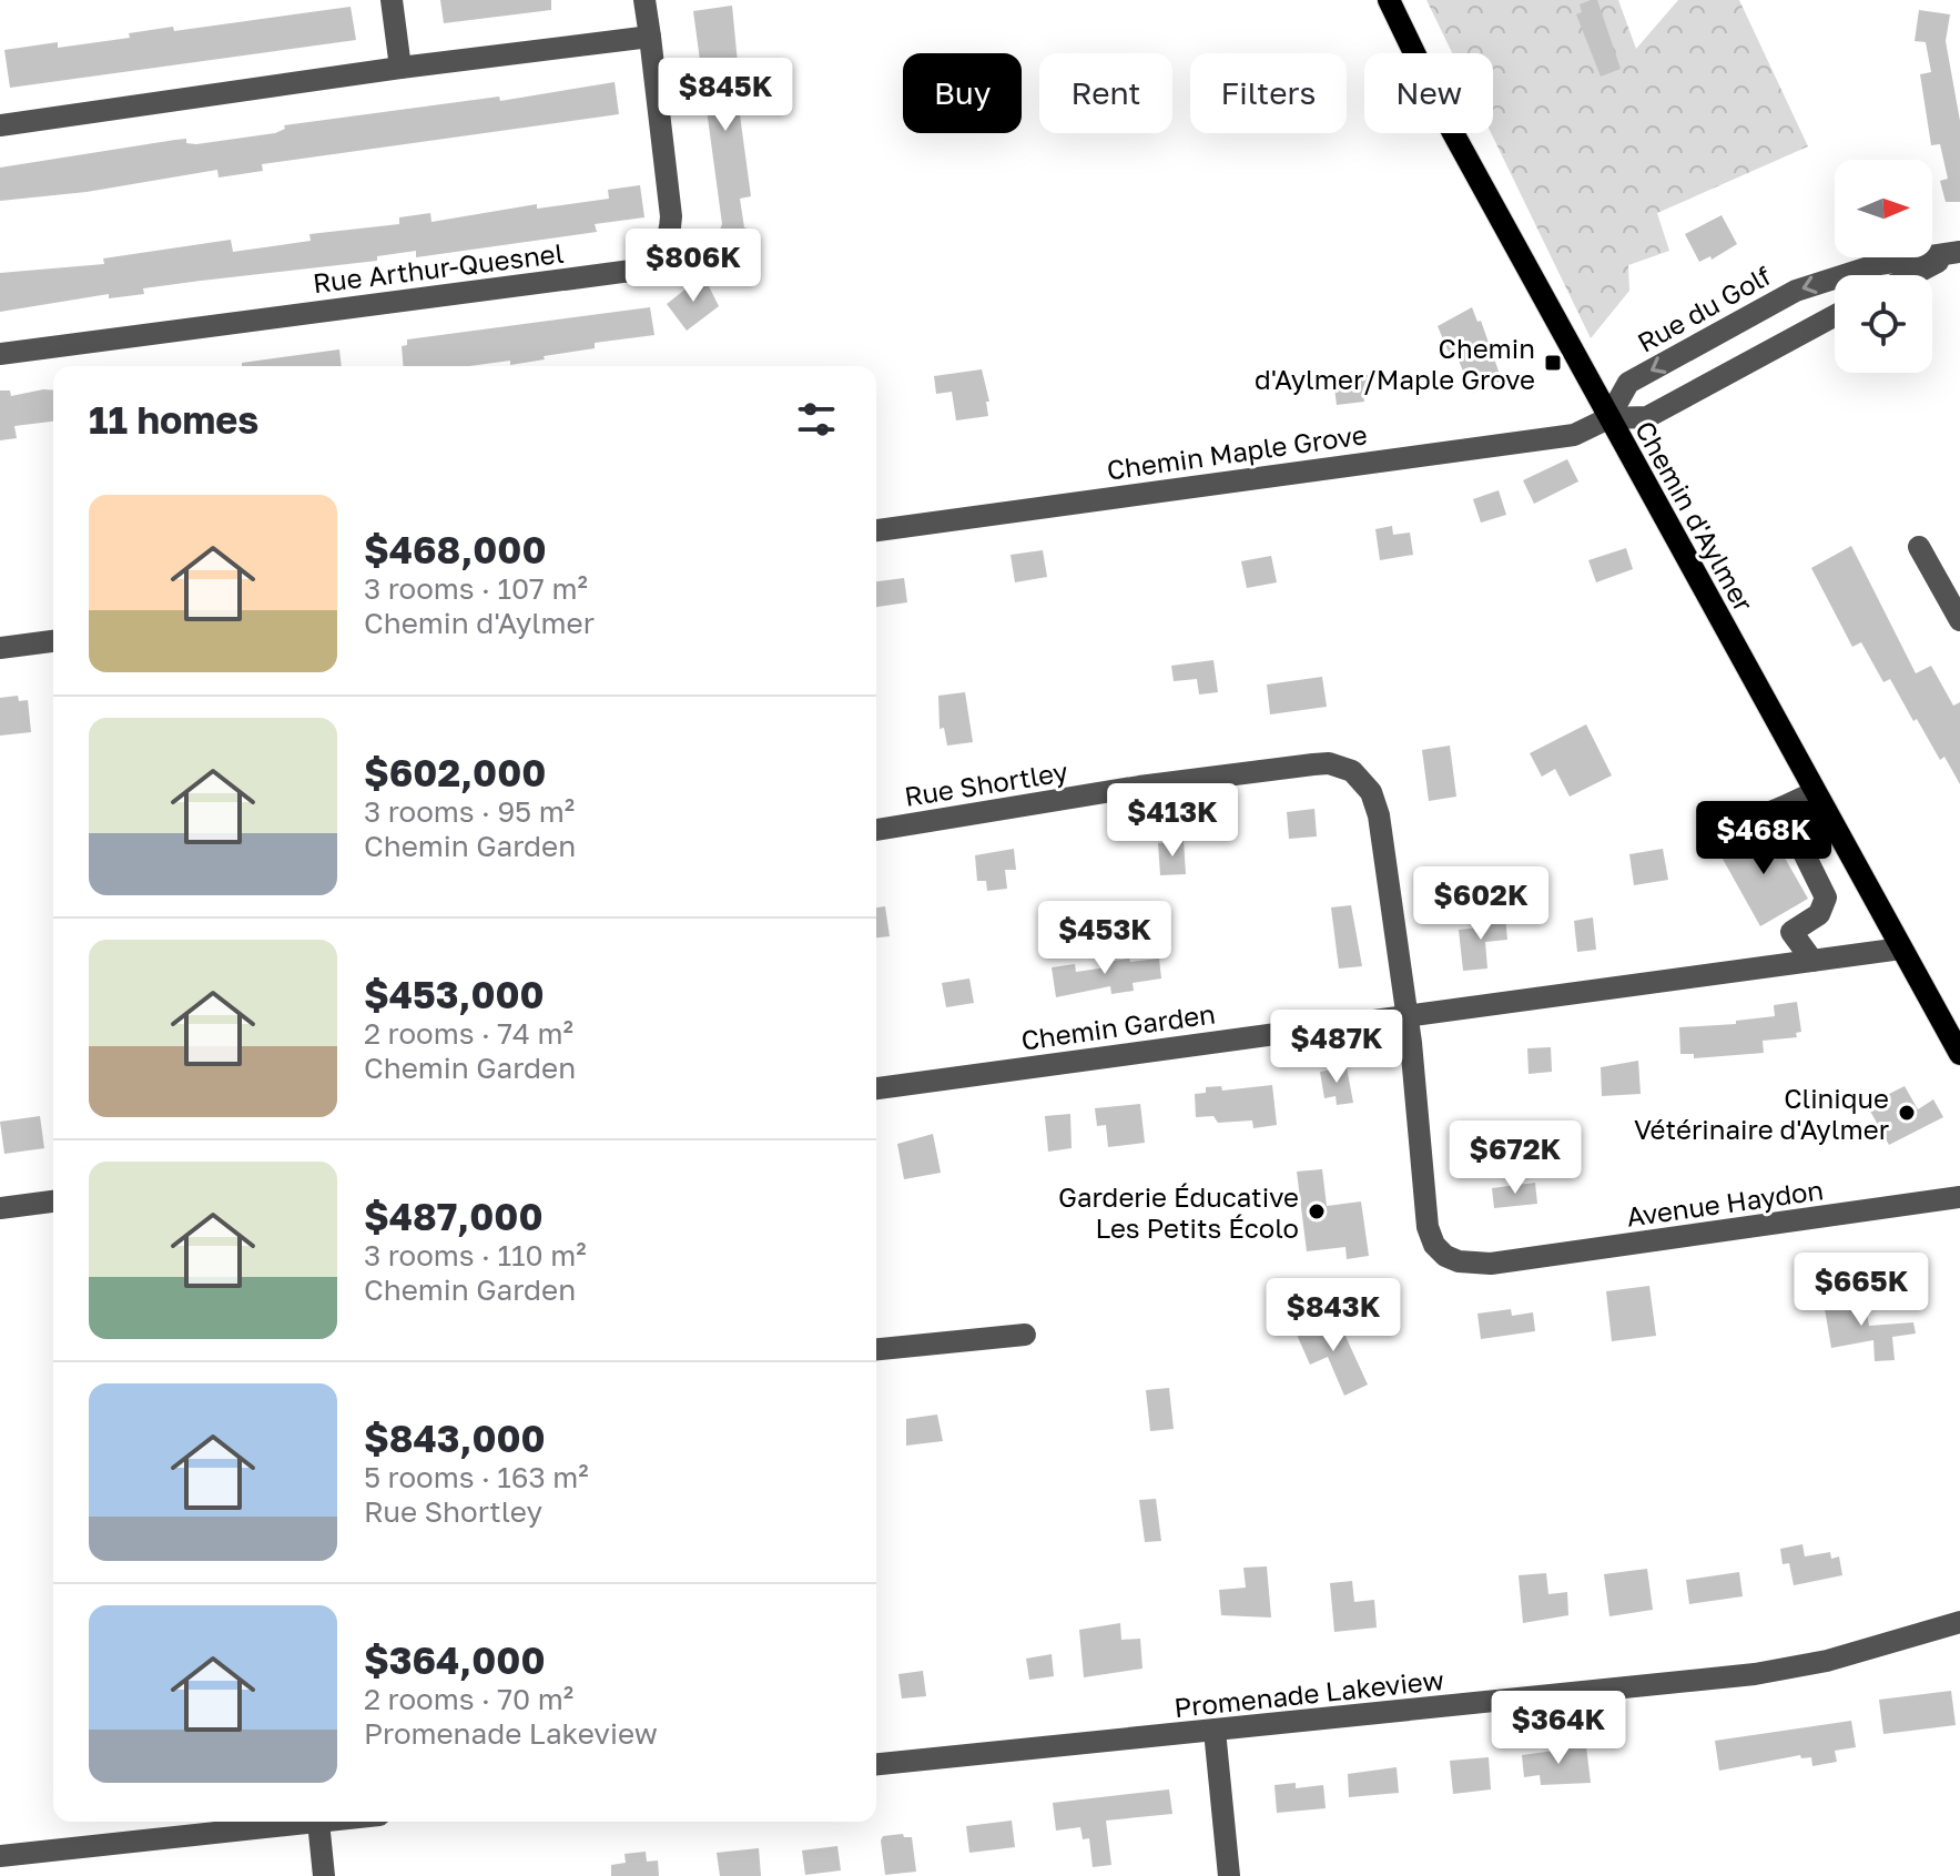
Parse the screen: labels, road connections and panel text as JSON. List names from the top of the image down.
{
  "streets": {
    "main road": ["Chemin d'Aylmer"],
    "street": [
      "Rue Arthur-Quesnel",
      "Rue du Golf",
      "Chemin Maple Grove",
      "Rue Shortley",
      "Chemin Garden",
      "Avenue Haydon",
      "Promenade Lakeview"
    ]
  },
  "crossings": [
    ["Rue du Golf", "Chemin Maple Grove"],
    ["Rue du Golf", "Chemin d'Aylmer"],
    ["Chemin Maple Grove", "Chemin d'Aylmer"],
    ["Chemin d'Aylmer", "Chemin Garden"],
    ["Rue Shortley", "Chemin Garden"],
    ["Rue Shortley", "Avenue Haydon"]
  ],
  "places": {
    "transit": ["Chemin d'Aylmer/Maple Grove"],
    "other": ["Clinique Vétérinaire d'Aylmer", "Garderie Éducative Les Petits Écolo"]
  },
  "north": "right",
  "page": {
    "chip": [
      "Buy",
      "Rent",
      "Filters",
      "New"
    ],
    "price": [
      "$845K",
      "$806K",
      "$413K",
      "$468K",
      "$602K",
      "$453K",
      "$487K",
      "$672K",
      "$665K",
      "$843K",
      "$364K"
    ],
    "heading": "11 homes",
    "list": [
      {
        "name": "$468,000",
        "note": "3 rooms · 107 m² · Chemin d'Aylmer"
      },
      {
        "name": "$602,000",
        "note": "3 rooms · 95 m² · Chemin Garden"
      },
      {
        "name": "$453,000",
        "note": "2 rooms · 74 m² · Chemin Garden"
      },
      {
        "name": "$487,000",
        "note": "3 rooms · 110 m² · Chemin Garden"
      },
      {
        "name": "$843,000",
        "note": "5 rooms · 163 m² · Rue Shortley"
      },
      {
        "name": "$364,000",
        "note": "2 rooms · 70 m² · Promenade Lakeview"
      }
    ]
  }
}
